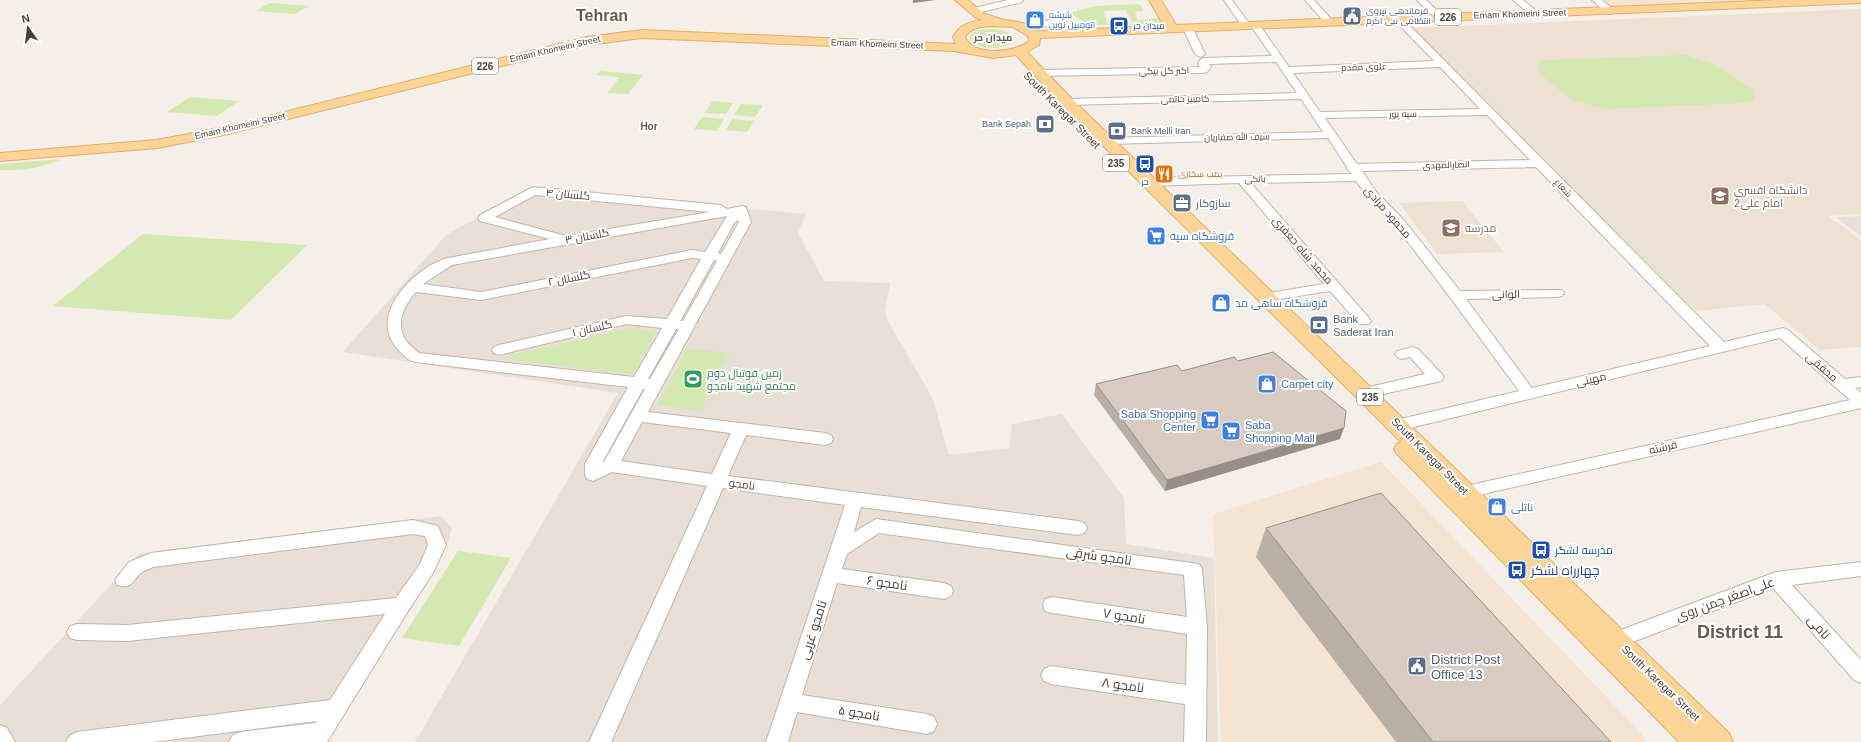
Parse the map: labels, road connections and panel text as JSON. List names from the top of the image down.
{
  "streets": {
    "main road": [
      "Emam Khomeini Street",
      "226",
      "South Karegar Street",
      "235"
    ],
    "street": [
      "علوی مقدم",
      "اکبر گل بیگی",
      "کامبیز حاتمی",
      "سپه پور",
      "سیف الله صفاریان",
      "انصارالمهدی",
      "بانکی",
      "شعاع",
      "گلستان ۴",
      "محمود مرادی",
      "گلستان ۳",
      "محمد شاه جعفری",
      "گلستان ۲",
      "الوانی",
      "گلستان ۱",
      "محققی",
      "مهینی",
      "فرشته",
      "نامجو",
      "نامجو شرقی",
      "نامجو ۶",
      "علی‌اصغر چمن روی",
      "نامجو ۷",
      "نامی",
      "نامجو غربی",
      "نامجو ۸",
      "نامجو ۵"
    ]
  },
  "crossings": [
    ["Emam Khomeini Street", "South Karegar Street"],
    ["Emam Khomeini Street", "محمود مرادی"],
    ["علوی مقدم", "شعاع"],
    ["علوی مقدم", "محمود مرادی"],
    ["اکبر گل بیگی", "South Karegar Street"],
    ["اکبر گل بیگی", "محمود مرادی"],
    ["کامبیز حاتمی", "South Karegar Street"],
    ["کامبیز حاتمی", "محمود مرادی"],
    ["South Karegar Street", "سیف الله صفاریان"],
    ["South Karegar Street", "بانکی"],
    ["South Karegar Street", "مهینی"],
    ["South Karegar Street", "فرشته"],
    ["South Karegar Street", "علی‌اصغر چمن روی"],
    ["سپه پور", "شعاع"],
    ["سپه پور", "محمود مرادی"],
    ["سیف الله صفاریان", "محمود مرادی"],
    ["انصارالمهدی", "بانکی"],
    ["انصارالمهدی", "شعاع"],
    ["انصارالمهدی", "محمود مرادی"],
    ["بانکی", "محمود مرادی"],
    ["بانکی", "محمد شاه جعفری"],
    ["شعاع", "مهینی"],
    ["گلستان ۴", "گلستان ۳"],
    ["محمود مرادی", "الوانی"],
    ["محمود مرادی", "مهینی"],
    ["گلستان ۳", "گلستان ۲"],
    ["محققی", "مهینی"],
    ["محققی", "فرشته"],
    ["نامجو", "نامجو غربی"],
    ["نامجو شرقی", "نامجو ۷"],
    ["نامجو شرقی", "نامجو غربی"],
    ["نامجو شرقی", "نامجو ۸"],
    ["نامجو ۶", "نامجو غربی"],
    ["علی‌اصغر چمن روی", "نامی"],
    ["نامجو غربی", "نامجو ۵"]
  ],
  "districts": [
    "Tehran",
    "میدان حر",
    "Hor",
    "District 11"
  ],
  "places": {
    "public building": ["فرماندهی نیروی انتظامی نبی اکرم", "District Post Office 13"],
    "shop": [
      "شیشه اتومبیل نوین",
      "فروشگاه ساهی مد",
      "Carpet city",
      "ناتلی"
    ],
    "bus stop": [
      "میدان حر",
      "حر",
      "مدرسه لشگر",
      "چهارراه لشکر"
    ],
    "bank": ["Bank Sepah", "Bank Melli Iran", "Bank Saderat Iran"],
    "restaurant": ["بمب سخاری"],
    "school or university": ["دانشگاه افسری امام علی2", "مدرسه"],
    "office": ["سازوکار"],
    "supermarket": ["فروشگاه سپه", "Saba Shopping Center", "Saba Shopping Mall"],
    "sports": ["زمین فوتبال دوم مجتمع شهید نامجو"]
  },
  "north": "top"
}
